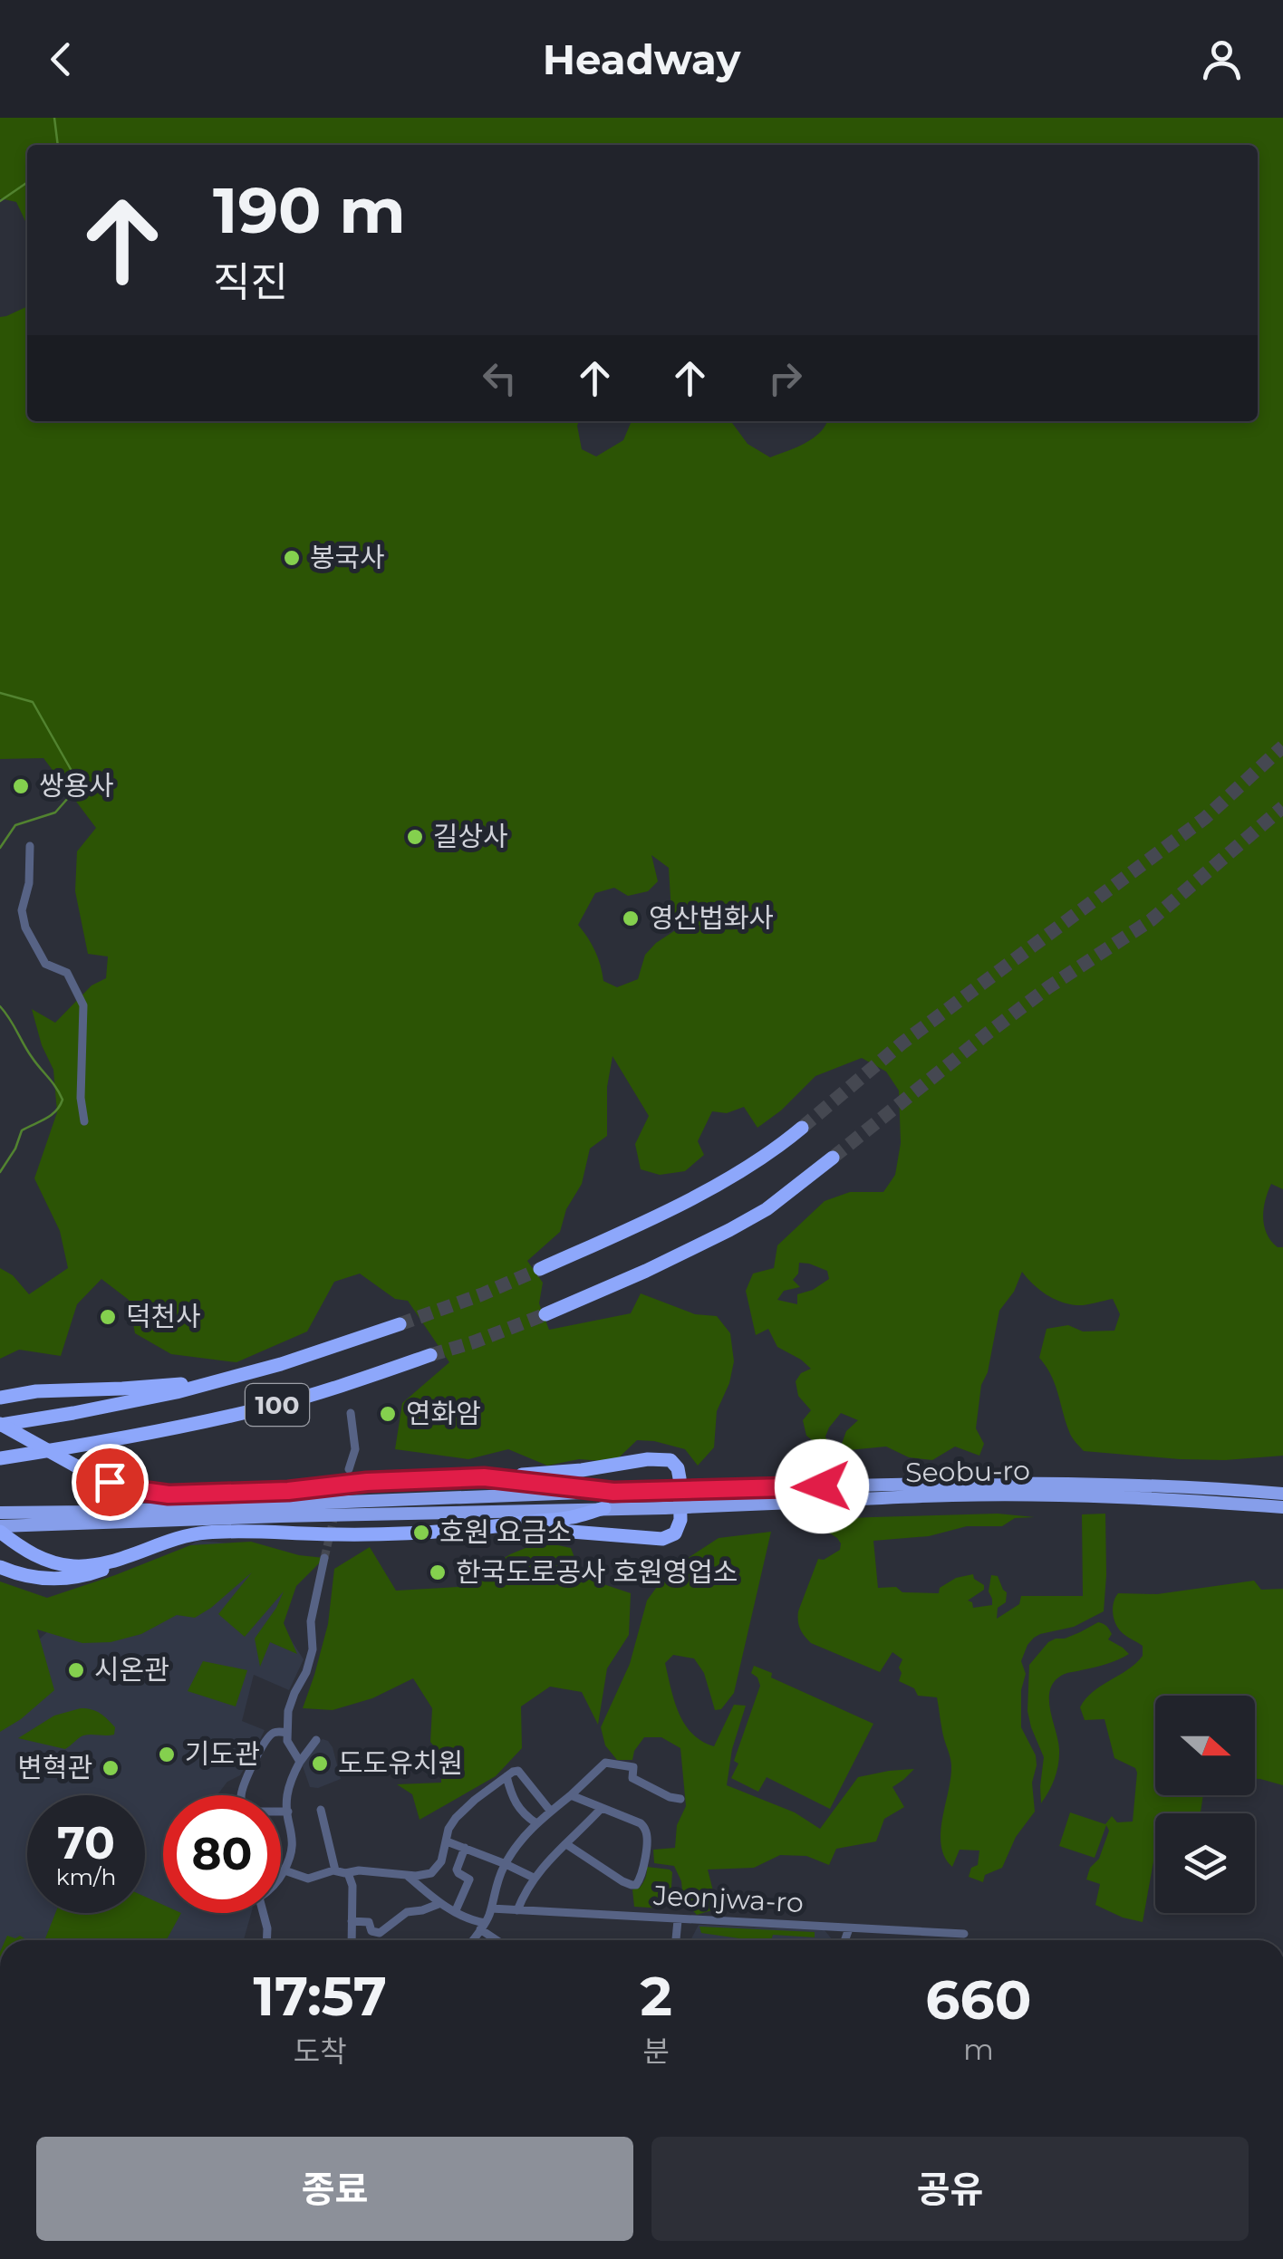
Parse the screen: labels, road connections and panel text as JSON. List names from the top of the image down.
{
  "streets": {
    "highway": ["100", "Seobu-ro"],
    "street": ["Jeonjwa-ro"]
  },
  "places": [
    "봉국사",
    "쌍용사",
    "길상사",
    "영산법화사",
    "덕천사",
    "연화암",
    "호원 요금소",
    "한국도로공사 호원영업소",
    "시온관",
    "기도관",
    "도도유치원",
    "변혁관"
  ],
  "north": "right",
  "page": {
    "header": "Headway",
    "turn": ["190 m", "직진"],
    "speed": "70 km/h",
    "limit": "80",
    "eta": [
      "17:57",
      "도착",
      "2",
      "분",
      "660",
      "m"
    ],
    "buttons": ["종료", "공유"]
  }
}
